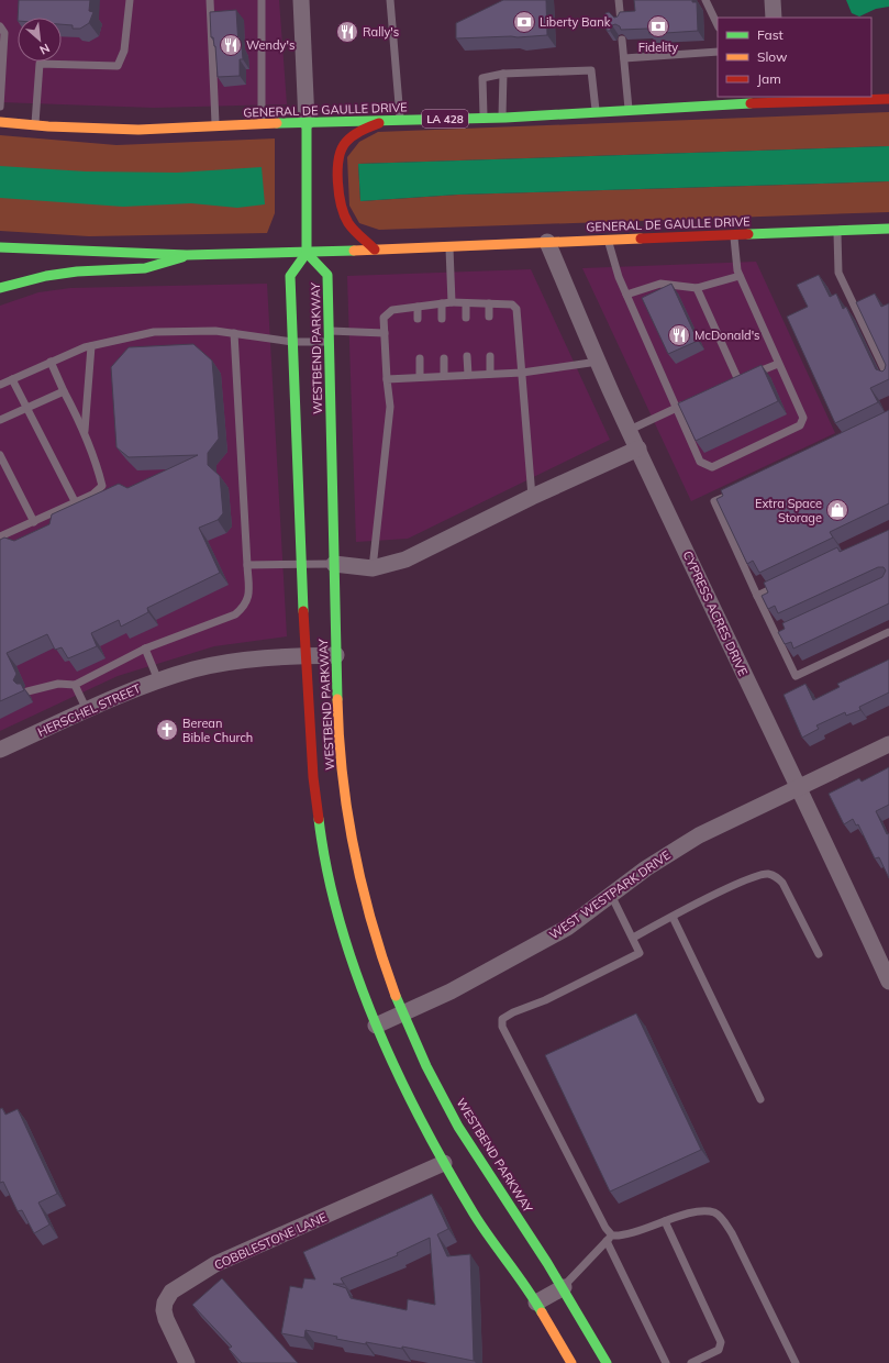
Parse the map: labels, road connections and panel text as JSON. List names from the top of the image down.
{
  "streets": {
    "street": [
      "GENERAL DE GAULLE DRIVE",
      "LA 428",
      "WESTBEND PARKWAY",
      "CYPRESS ACRES DRIVE",
      "HERSCHEL STREET",
      "WEST WESTPARK DRIVE",
      "COBBLESTONE LANE"
    ]
  },
  "crossings": [
    ["GENERAL DE GAULLE DRIVE", "WESTBEND PARKWAY"],
    ["GENERAL DE GAULLE DRIVE", "CYPRESS ACRES DRIVE"],
    ["WESTBEND PARKWAY", "HERSCHEL STREET"],
    ["WESTBEND PARKWAY", "WEST WESTPARK DRIVE"],
    ["WESTBEND PARKWAY", "COBBLESTONE LANE"],
    ["CYPRESS ACRES DRIVE", "WEST WESTPARK DRIVE"]
  ],
  "places": {
    "bank": ["Liberty Bank", "Fidelity"],
    "restaurant": ["Rally's", "Wendy's", "McDonald's"],
    "shop": ["Extra Space Storage"],
    "church": ["Berean Bible Church"]
  },
  "legend": ["Fast", "Slow", "Jam"],
  "north": "bottom right"
}
